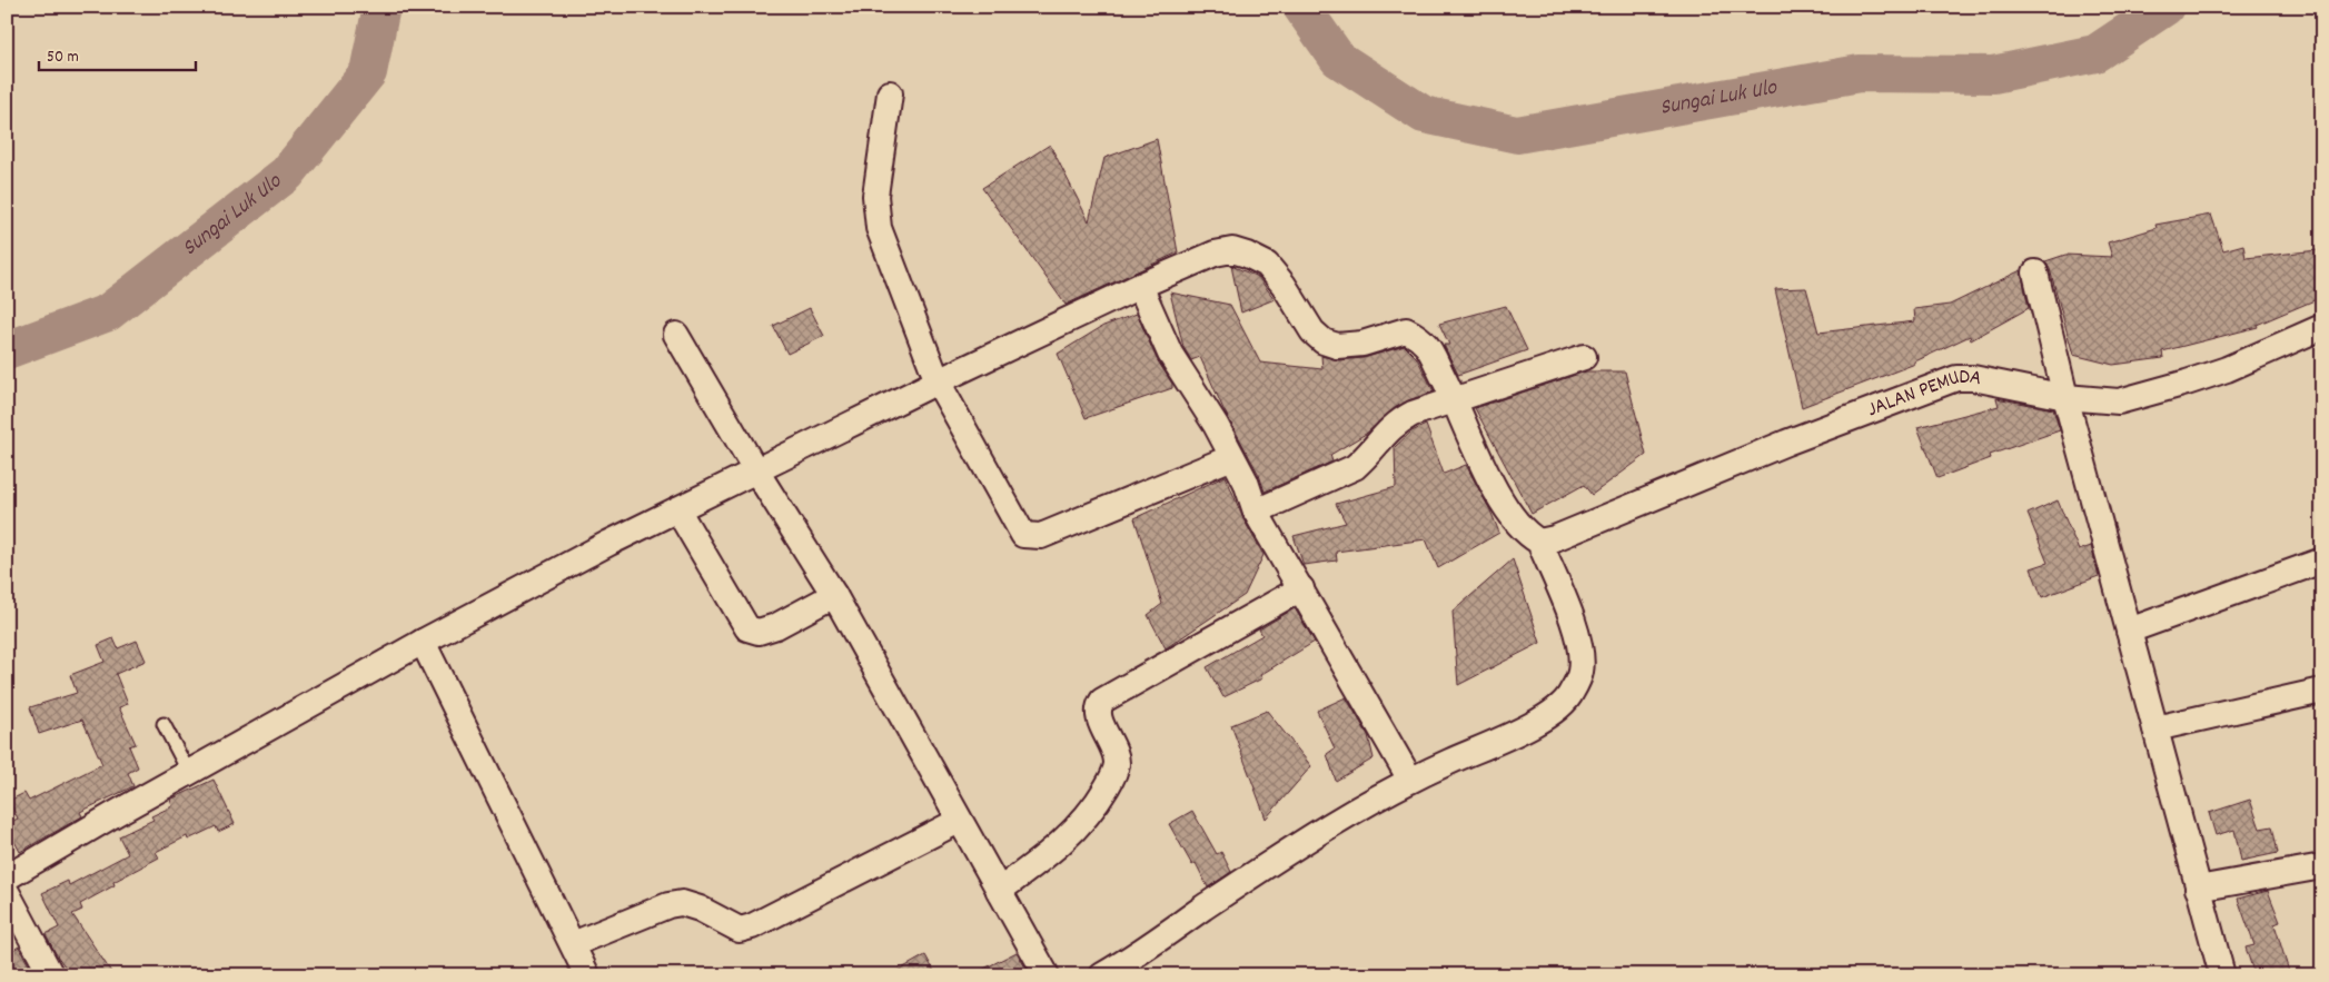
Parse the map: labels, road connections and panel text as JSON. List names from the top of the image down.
{
  "streets": {
    "street": ["JALAN PEMUDA"]
  },
  "water": ["Sungai Luk Ulo"],
  "scale_bar": "50 m"
}
